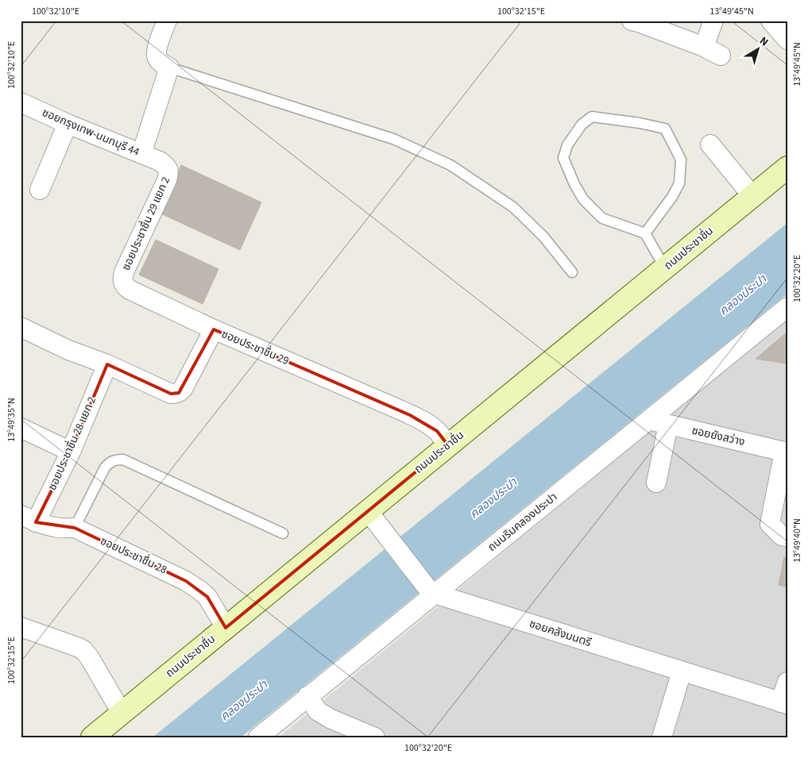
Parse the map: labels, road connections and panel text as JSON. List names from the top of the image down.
{
  "streets": {
    "main road": ["ถนนประชาชื่น"],
    "street": [
      "ซอยกรุงเทพ-นนทบุรี 44",
      "ซอยประชาชื่น 29 แยก 2",
      "ซอยประชาชื่น 29",
      "ซอยยังสว่าง",
      "ซอยประชาชื่น 28 แยก 2",
      "ถนนริมคลองประปา",
      "ซอยประชาชื่น 28",
      "ซอยคลังมนตรี"
    ]
  },
  "crossings": [
    ["ซอยกรุงเทพ-นนทบุรี 44", "ซอยประชาชื่น 29 แยก 2"],
    ["ซอยประชาชื่น 29 แยก 2", "ซอยประชาชื่น 29"],
    ["ถนนประชาชื่น", "ซอยประชาชื่น 29"],
    ["ถนนประชาชื่น", "ซอยประชาชื่น 28"],
    ["ซอยประชาชื่น 29", "ซอยประชาชื่น 28 แยก 2"],
    ["ซอยยังสว่าง", "ถนนริมคลองประปา"],
    ["ซอยประชาชื่น 28 แยก 2", "ซอยประชาชื่น 28"],
    ["ถนนริมคลองประปา", "ซอยคลังมนตรี"]
  ],
  "water": ["คลองประปา"],
  "north": "top right",
  "coordinates": [
    "100°32'10\"E",
    "100°32'15\"E",
    "13°49'45\"N",
    "100°32'20\"E",
    "13°49'35\"N",
    "13°49'40\"N"
  ]
}
